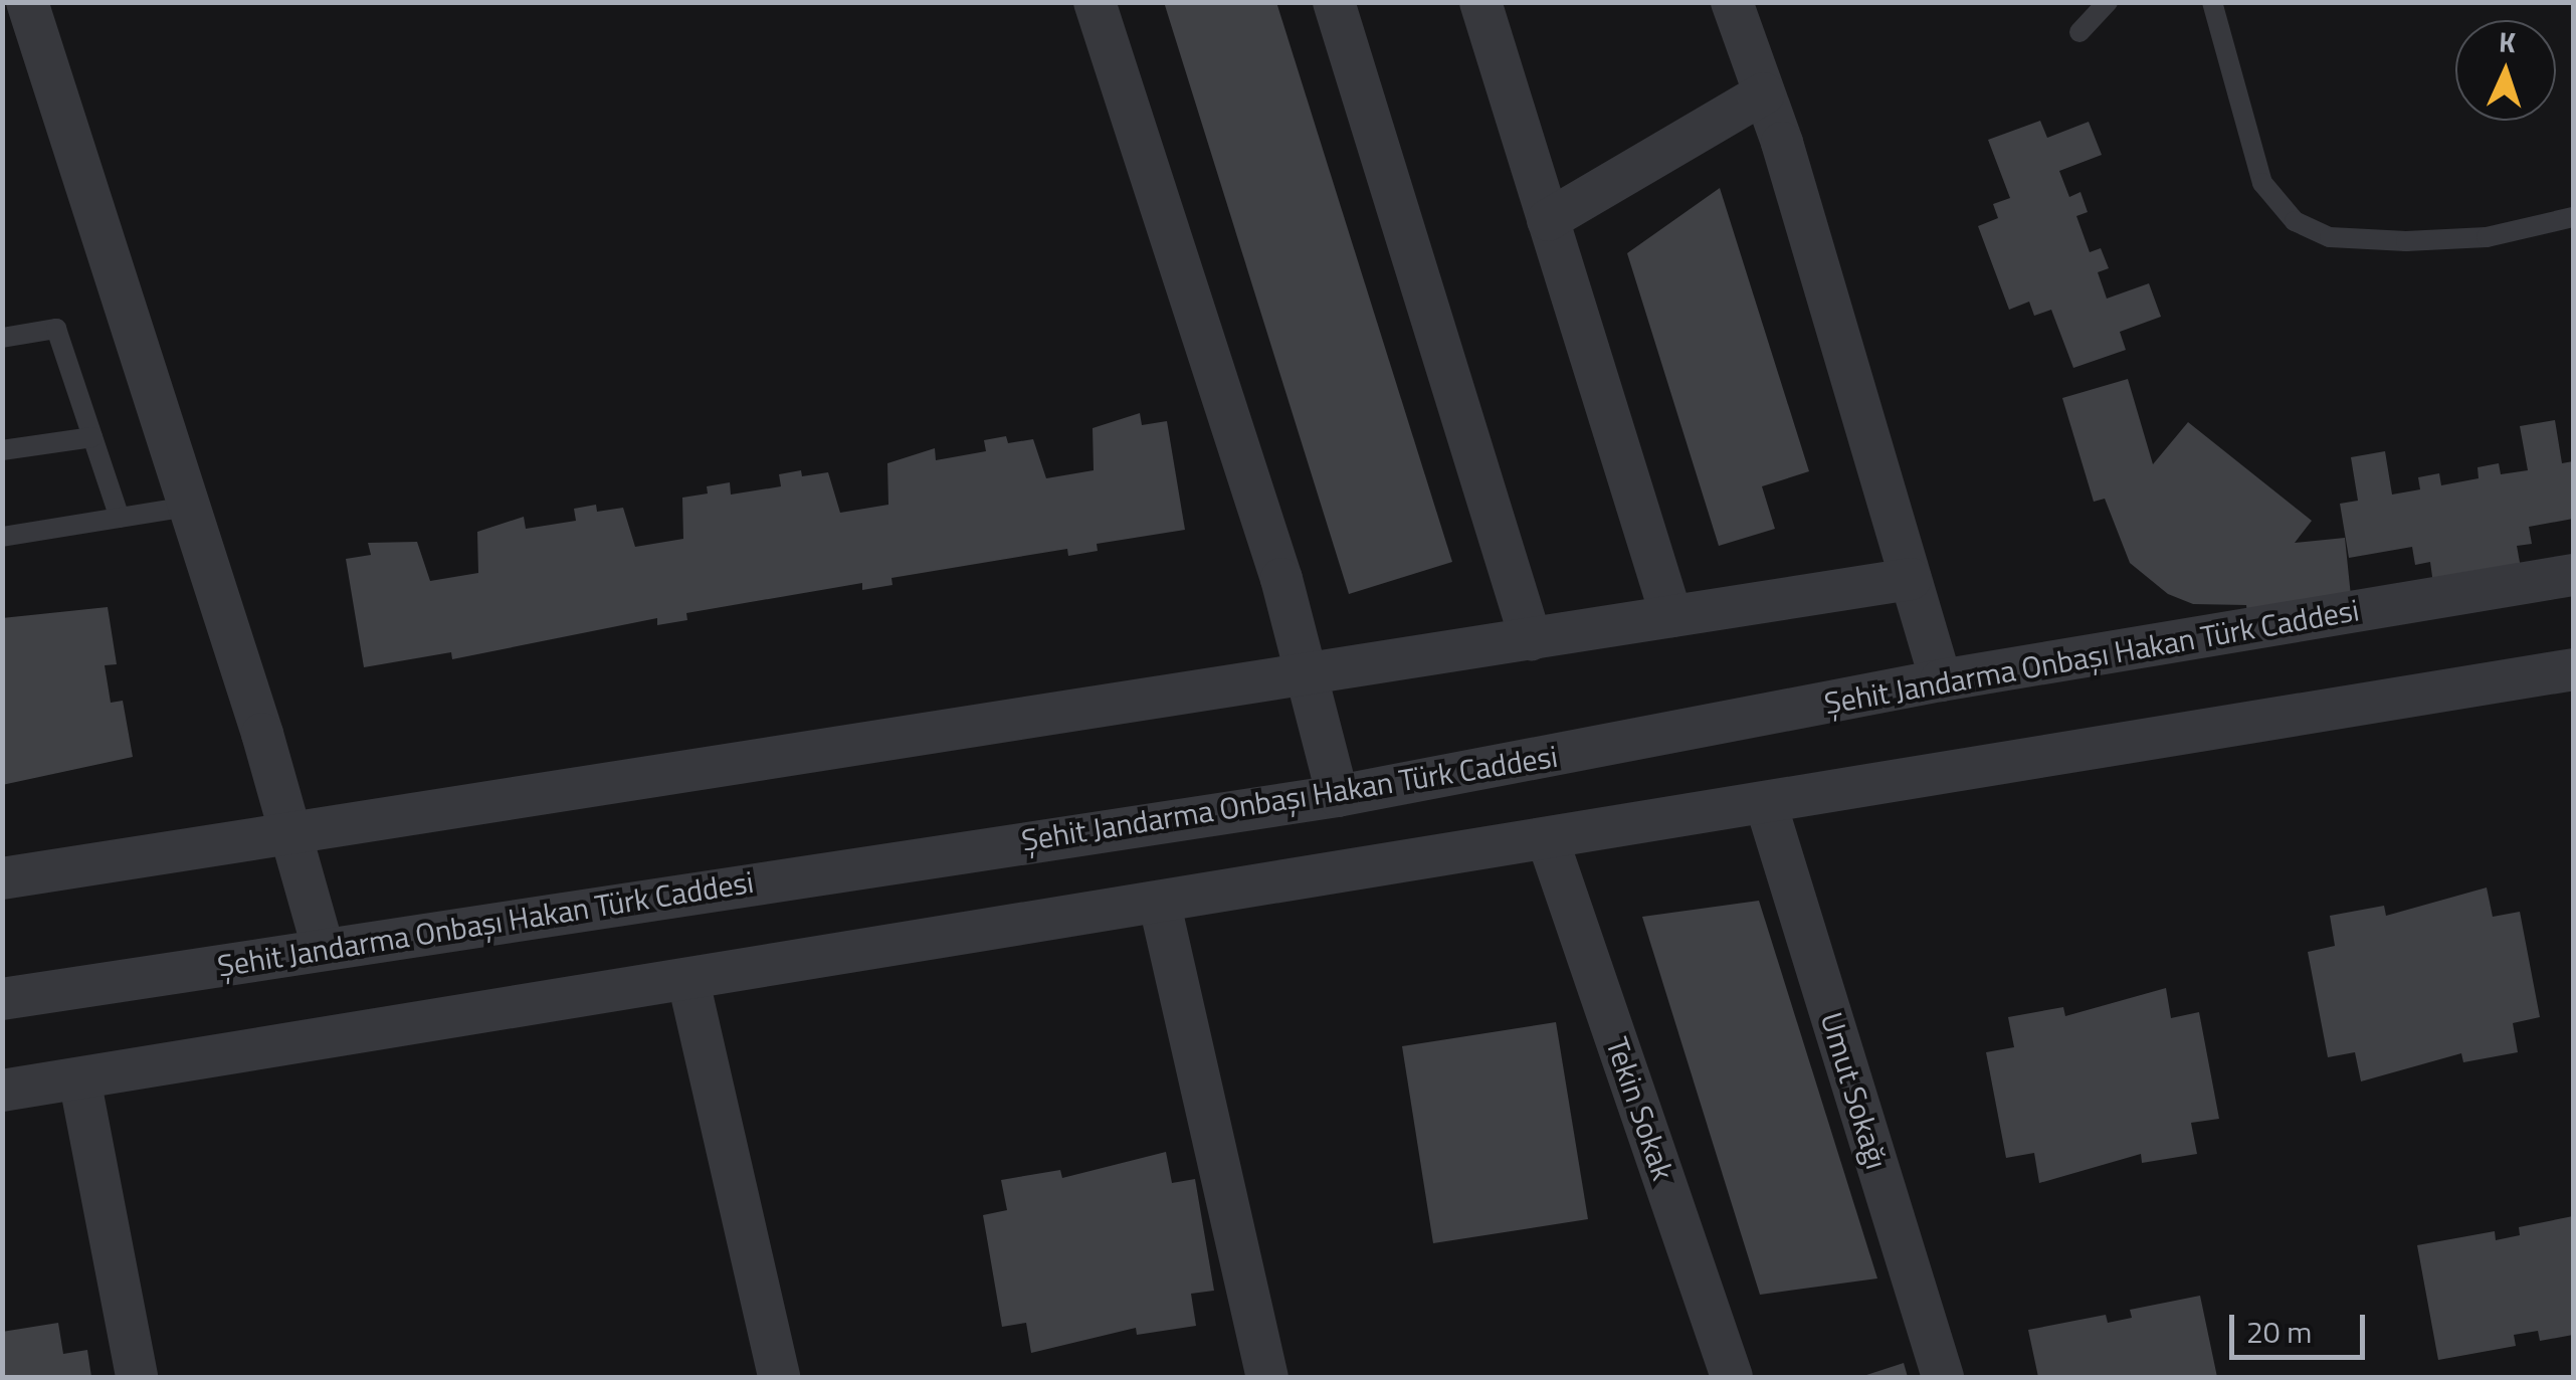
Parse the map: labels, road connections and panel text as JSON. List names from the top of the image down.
{
  "streets": {
    "street": ["Şehit Jandarma Onbaşı Hakan Türk Caddesi", "Umut Sokağı", "Tekin Sokak"]
  },
  "scale_bar": "20 m",
  "north": "top"
}
